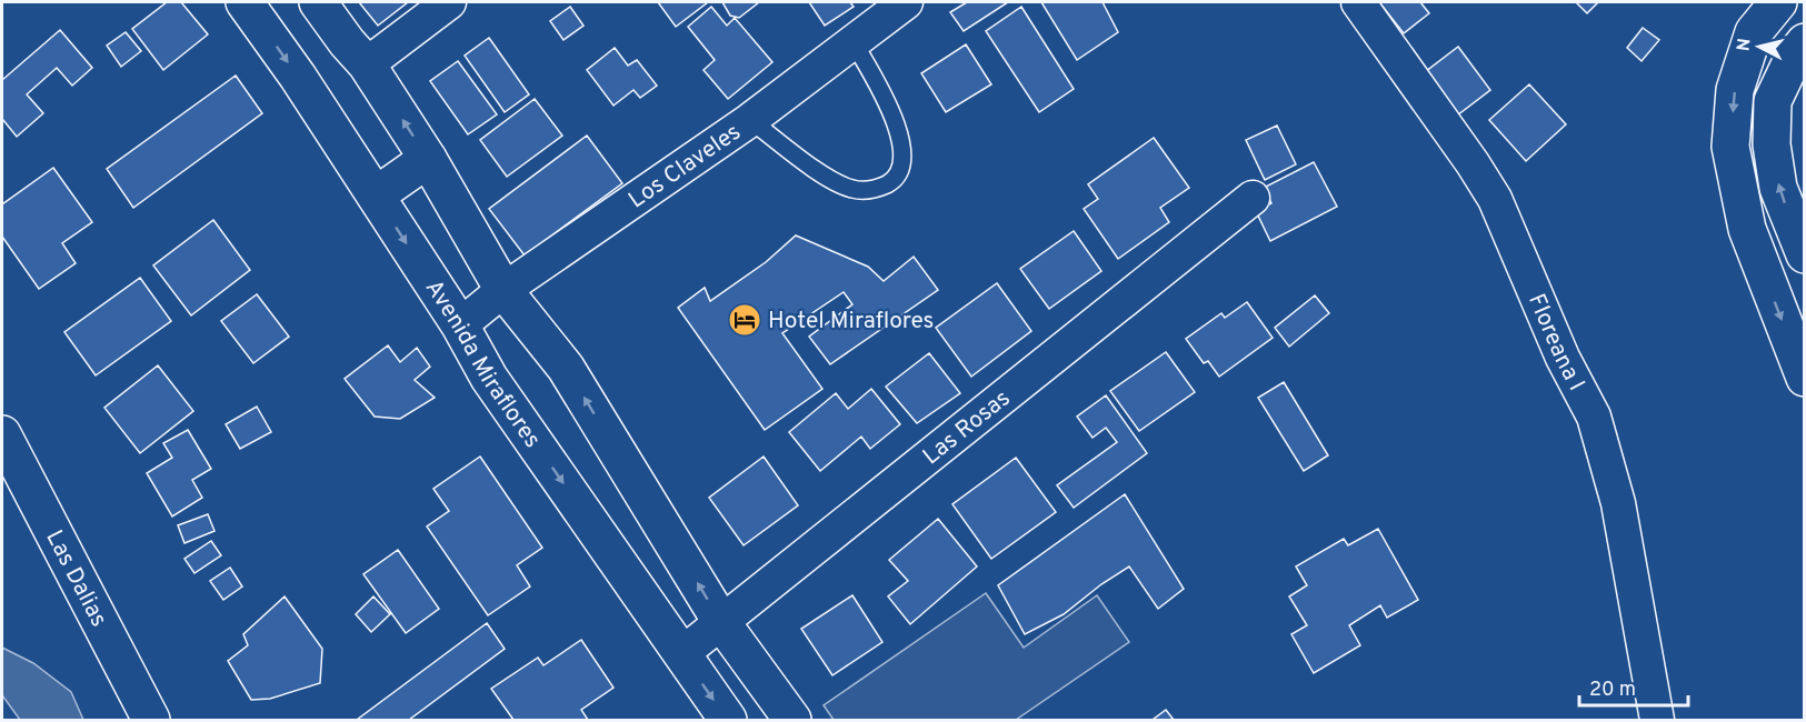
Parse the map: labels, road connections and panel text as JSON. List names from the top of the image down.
{
  "streets": {
    "main road": ["Avenida Miraflores", "Las Dalias"],
    "street": ["Los Claveles", "Floreana I", "Las Rosas"]
  },
  "crossings": [
    ["Los Claveles", "Avenida Miraflores"],
    ["Avenida Miraflores", "Las Rosas"]
  ],
  "places": {
    "hotel": ["Hotel Miraflores"]
  },
  "scale_bar": "20 m",
  "north": "left"
}
